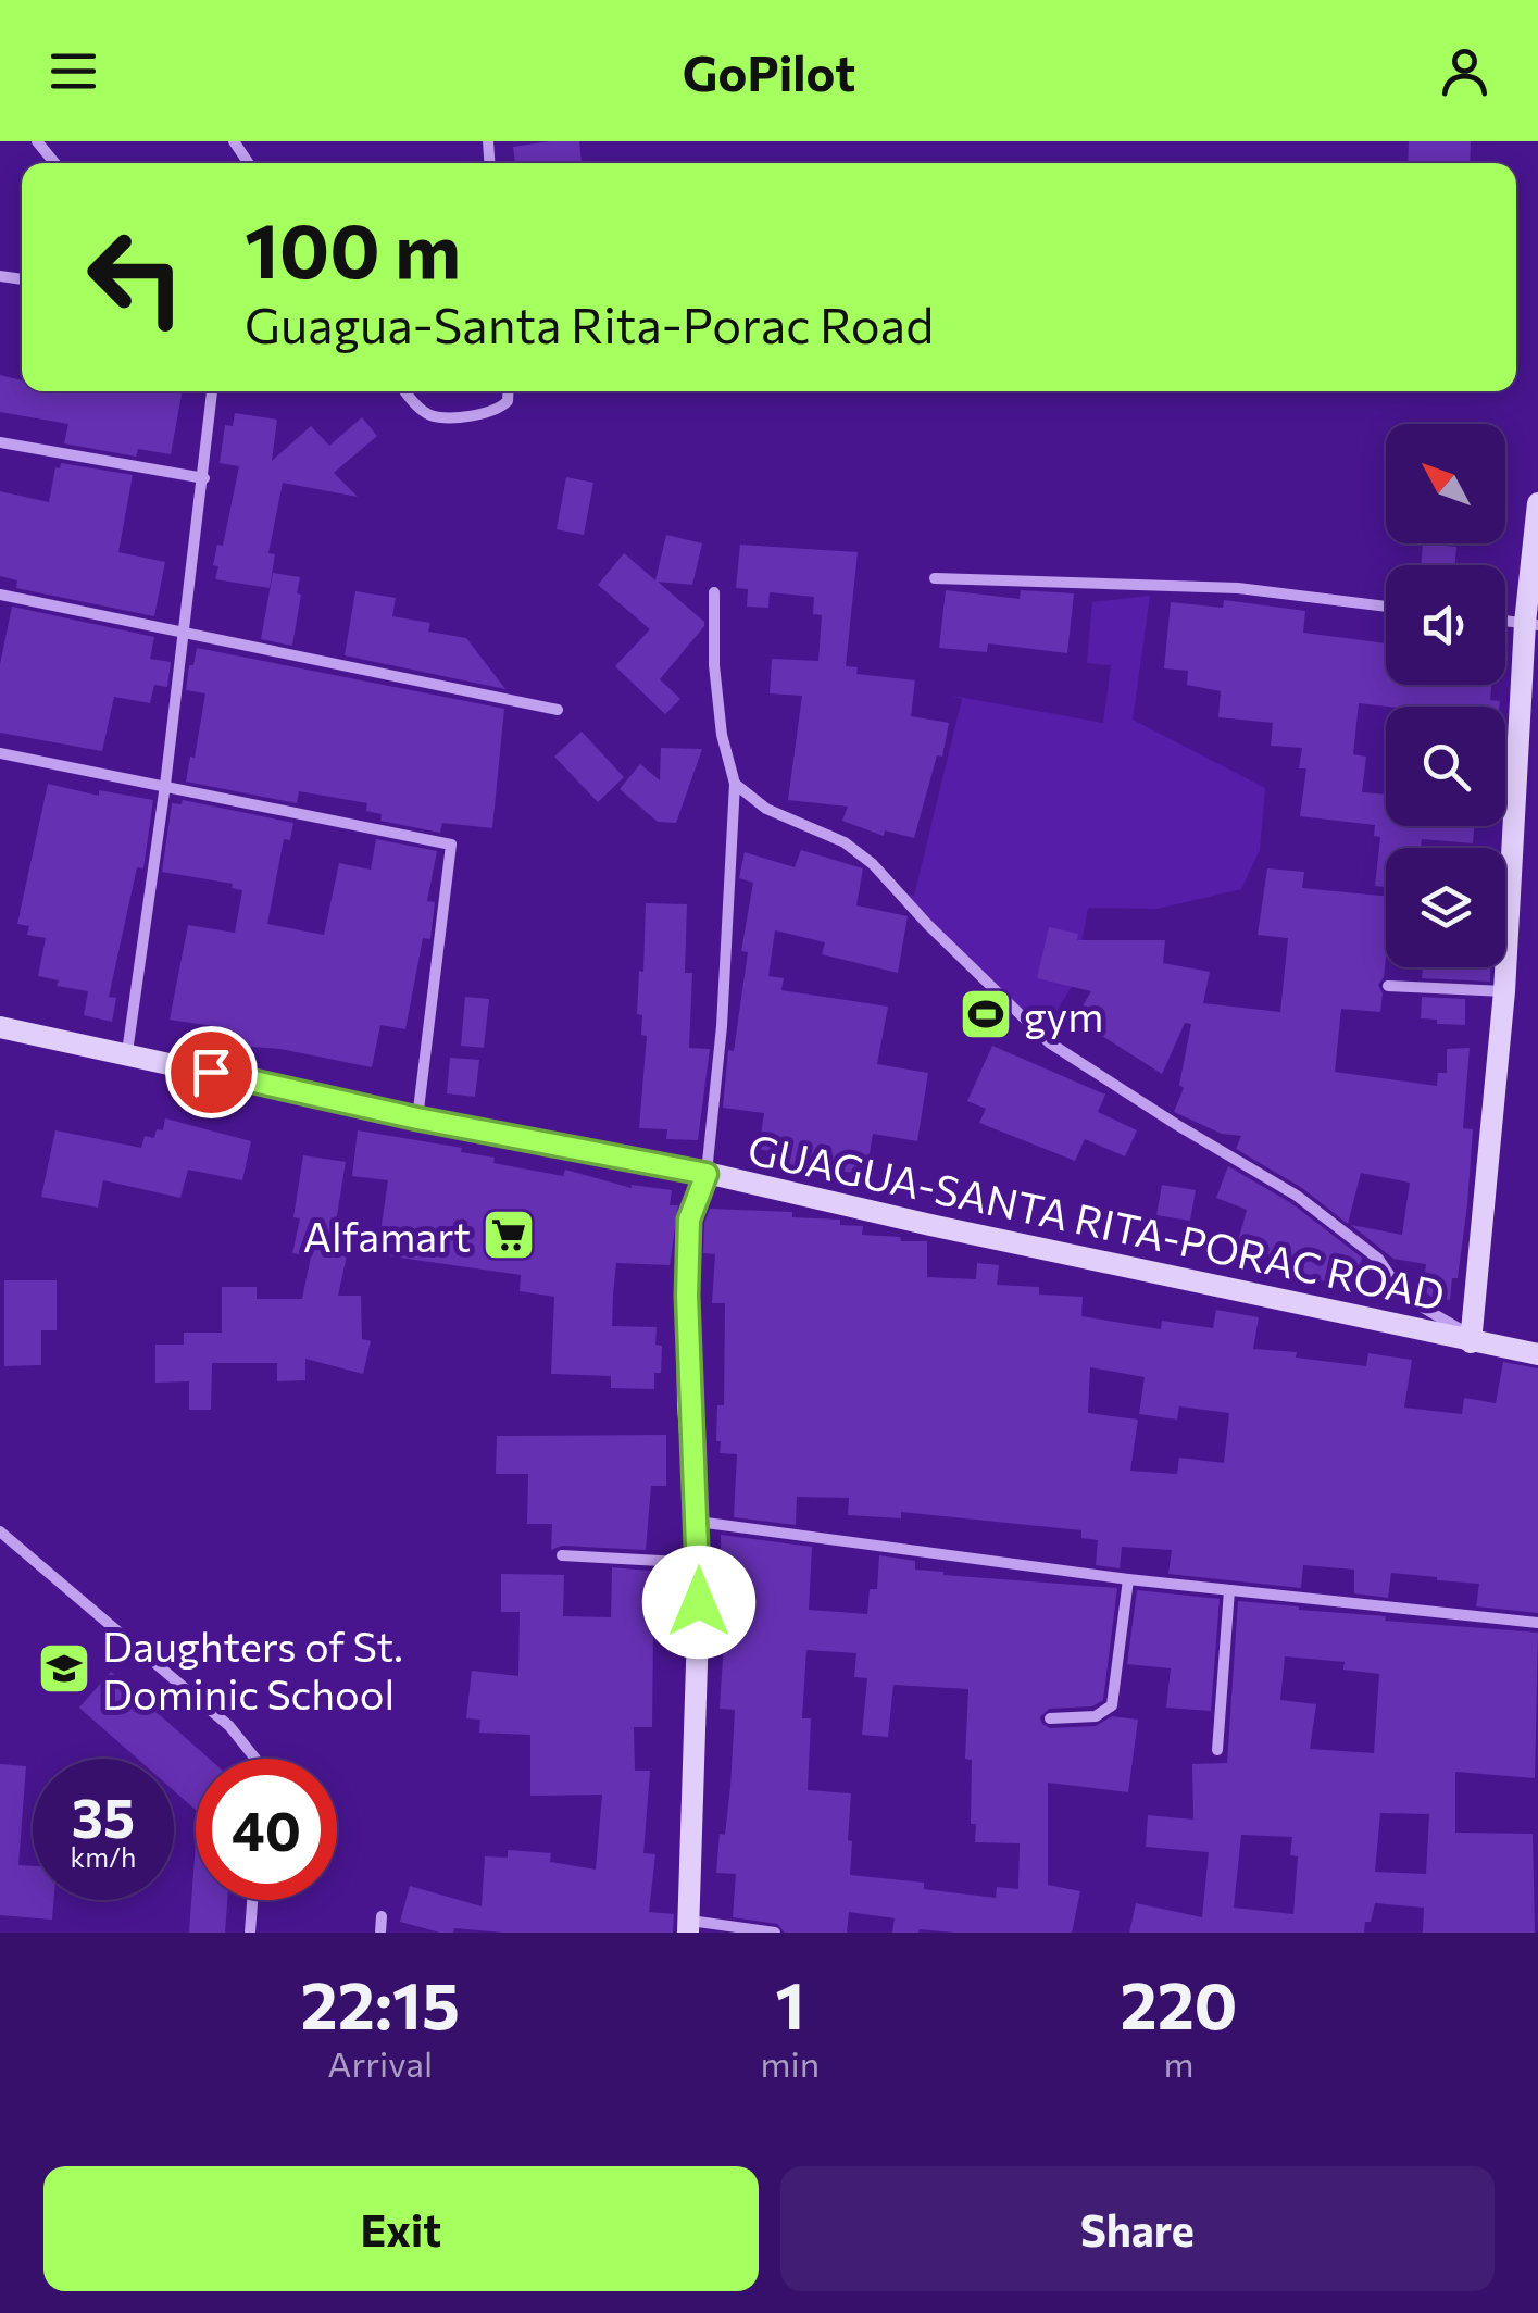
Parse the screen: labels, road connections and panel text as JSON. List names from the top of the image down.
{
  "streets": {
    "street": ["GUAGUA-SANTA RITA-PORAC ROAD"]
  },
  "places": {
    "sports": ["gym"],
    "supermarket": ["Alfamart"],
    "school or university": ["Daughters of St. Dominic School"]
  },
  "north": "top left",
  "page": {
    "header": "GoPilot",
    "turn": ["100 m", "Guagua-Santa Rita-Porac Road"],
    "speed": "35 km/h",
    "limit": "40",
    "eta": [
      "22:15",
      "Arrival",
      "1",
      "min",
      "220",
      "m"
    ],
    "buttons": ["Exit", "Share"]
  }
}
